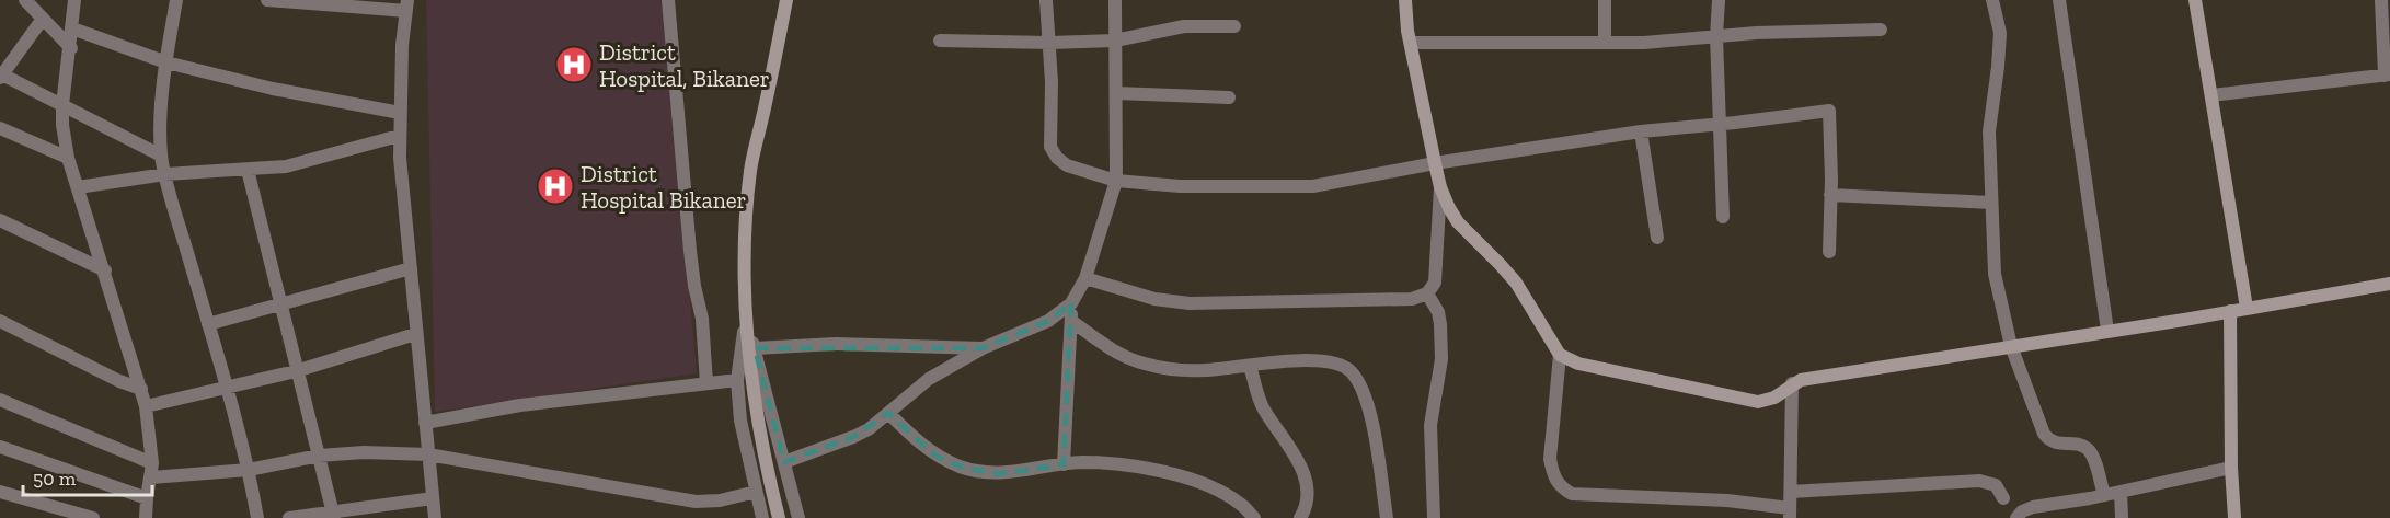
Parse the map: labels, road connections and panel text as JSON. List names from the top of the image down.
{
  "places": {
    "hospital": ["District Hospital, Bikaner", "District Hospital Bikaner"]
  },
  "scale_bar": "50 m"
}
